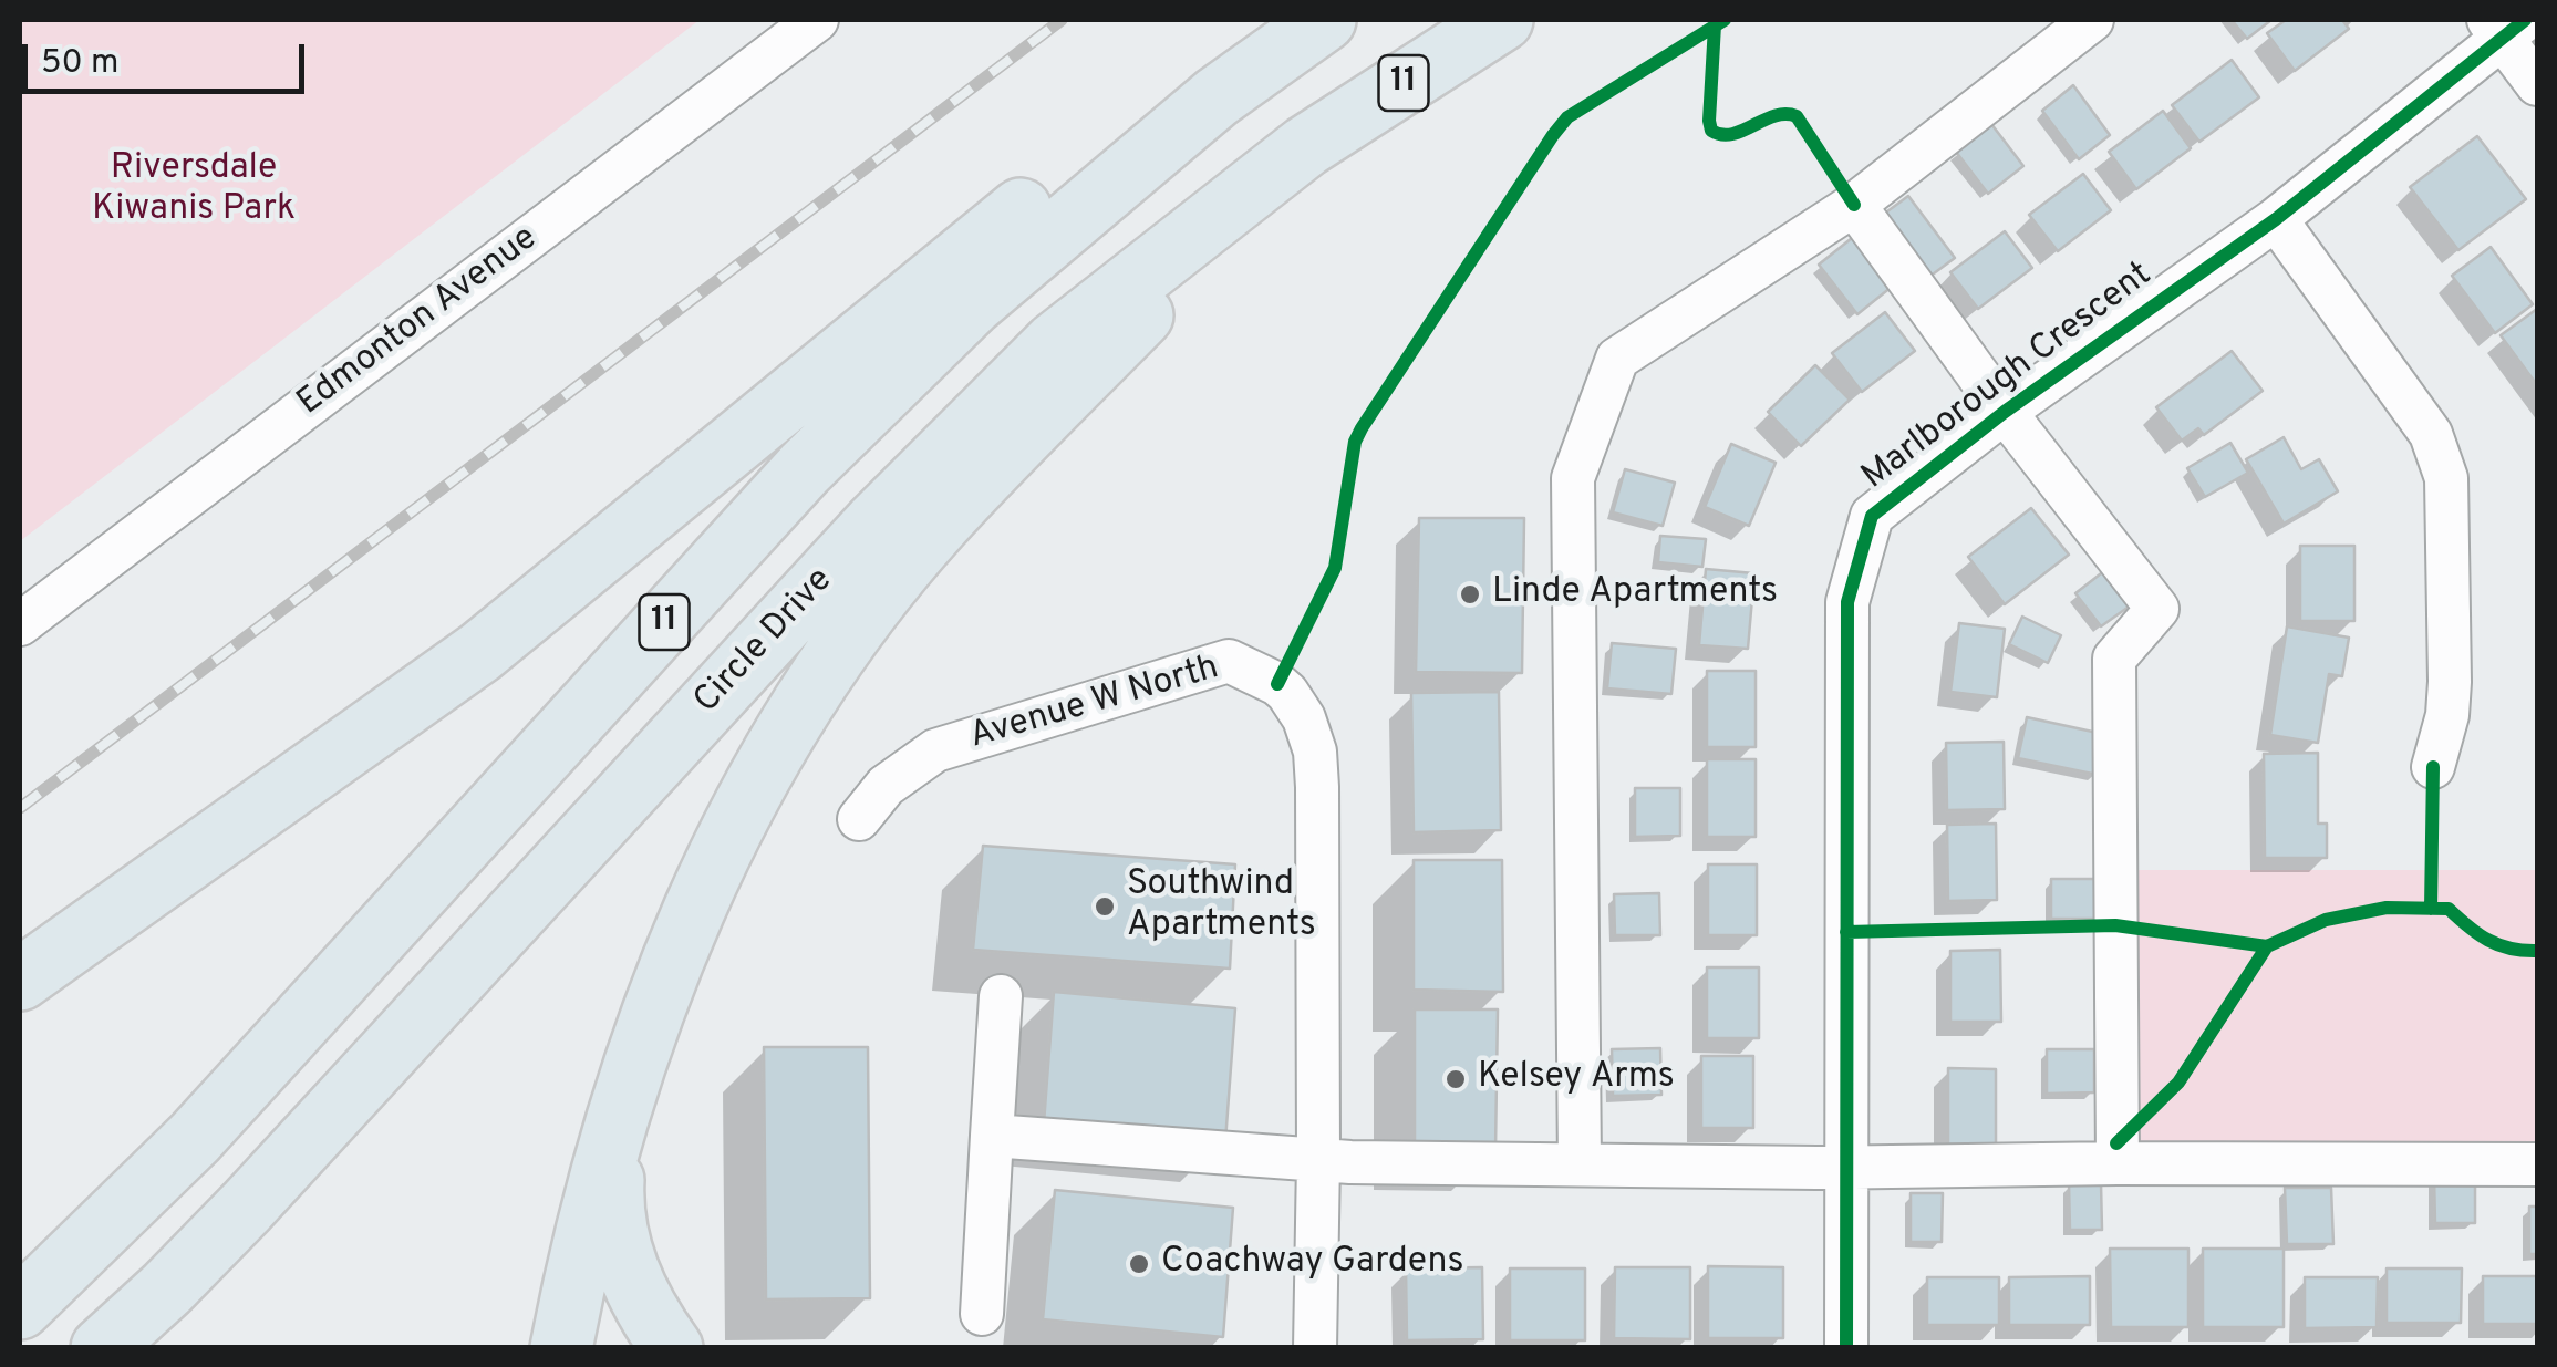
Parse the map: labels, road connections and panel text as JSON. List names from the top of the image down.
{
  "streets": {
    "highway": ["11", "Circle Drive"],
    "street": ["Edmonton Avenue", "Marlborough Crescent", "Avenue W North"]
  },
  "parks": ["Riversdale Kiwanis Park"],
  "places": [
    "Linde Apartments",
    "Southwind Apartments",
    "Kelsey Arms",
    "Coachway Gardens"
  ],
  "scale_bar": "50 m"
}
